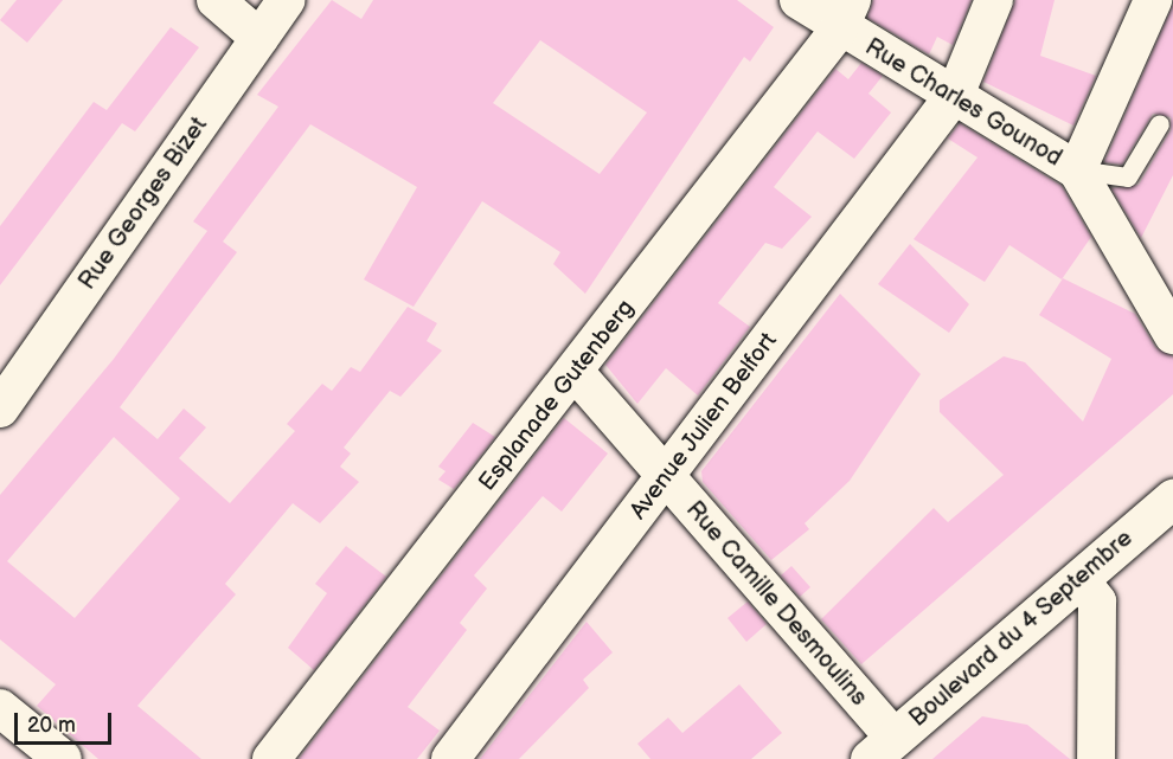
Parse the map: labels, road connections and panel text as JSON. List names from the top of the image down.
{
  "streets": {
    "street": [
      "Rue Charles Gounod",
      "Rue Georges Bizet",
      "Esplanade Gutenberg",
      "Avenue Julien Belfort",
      "Rue Camille Desmoulins",
      "Boulevard du 4 Septembre"
    ]
  },
  "crossings": [
    ["Rue Charles Gounod", "Esplanade Gutenberg"],
    ["Rue Charles Gounod", "Avenue Julien Belfort"],
    ["Esplanade Gutenberg", "Rue Camille Desmoulins"],
    ["Avenue Julien Belfort", "Rue Camille Desmoulins"],
    ["Rue Camille Desmoulins", "Boulevard du 4 Septembre"]
  ],
  "scale_bar": "20 m"
}
